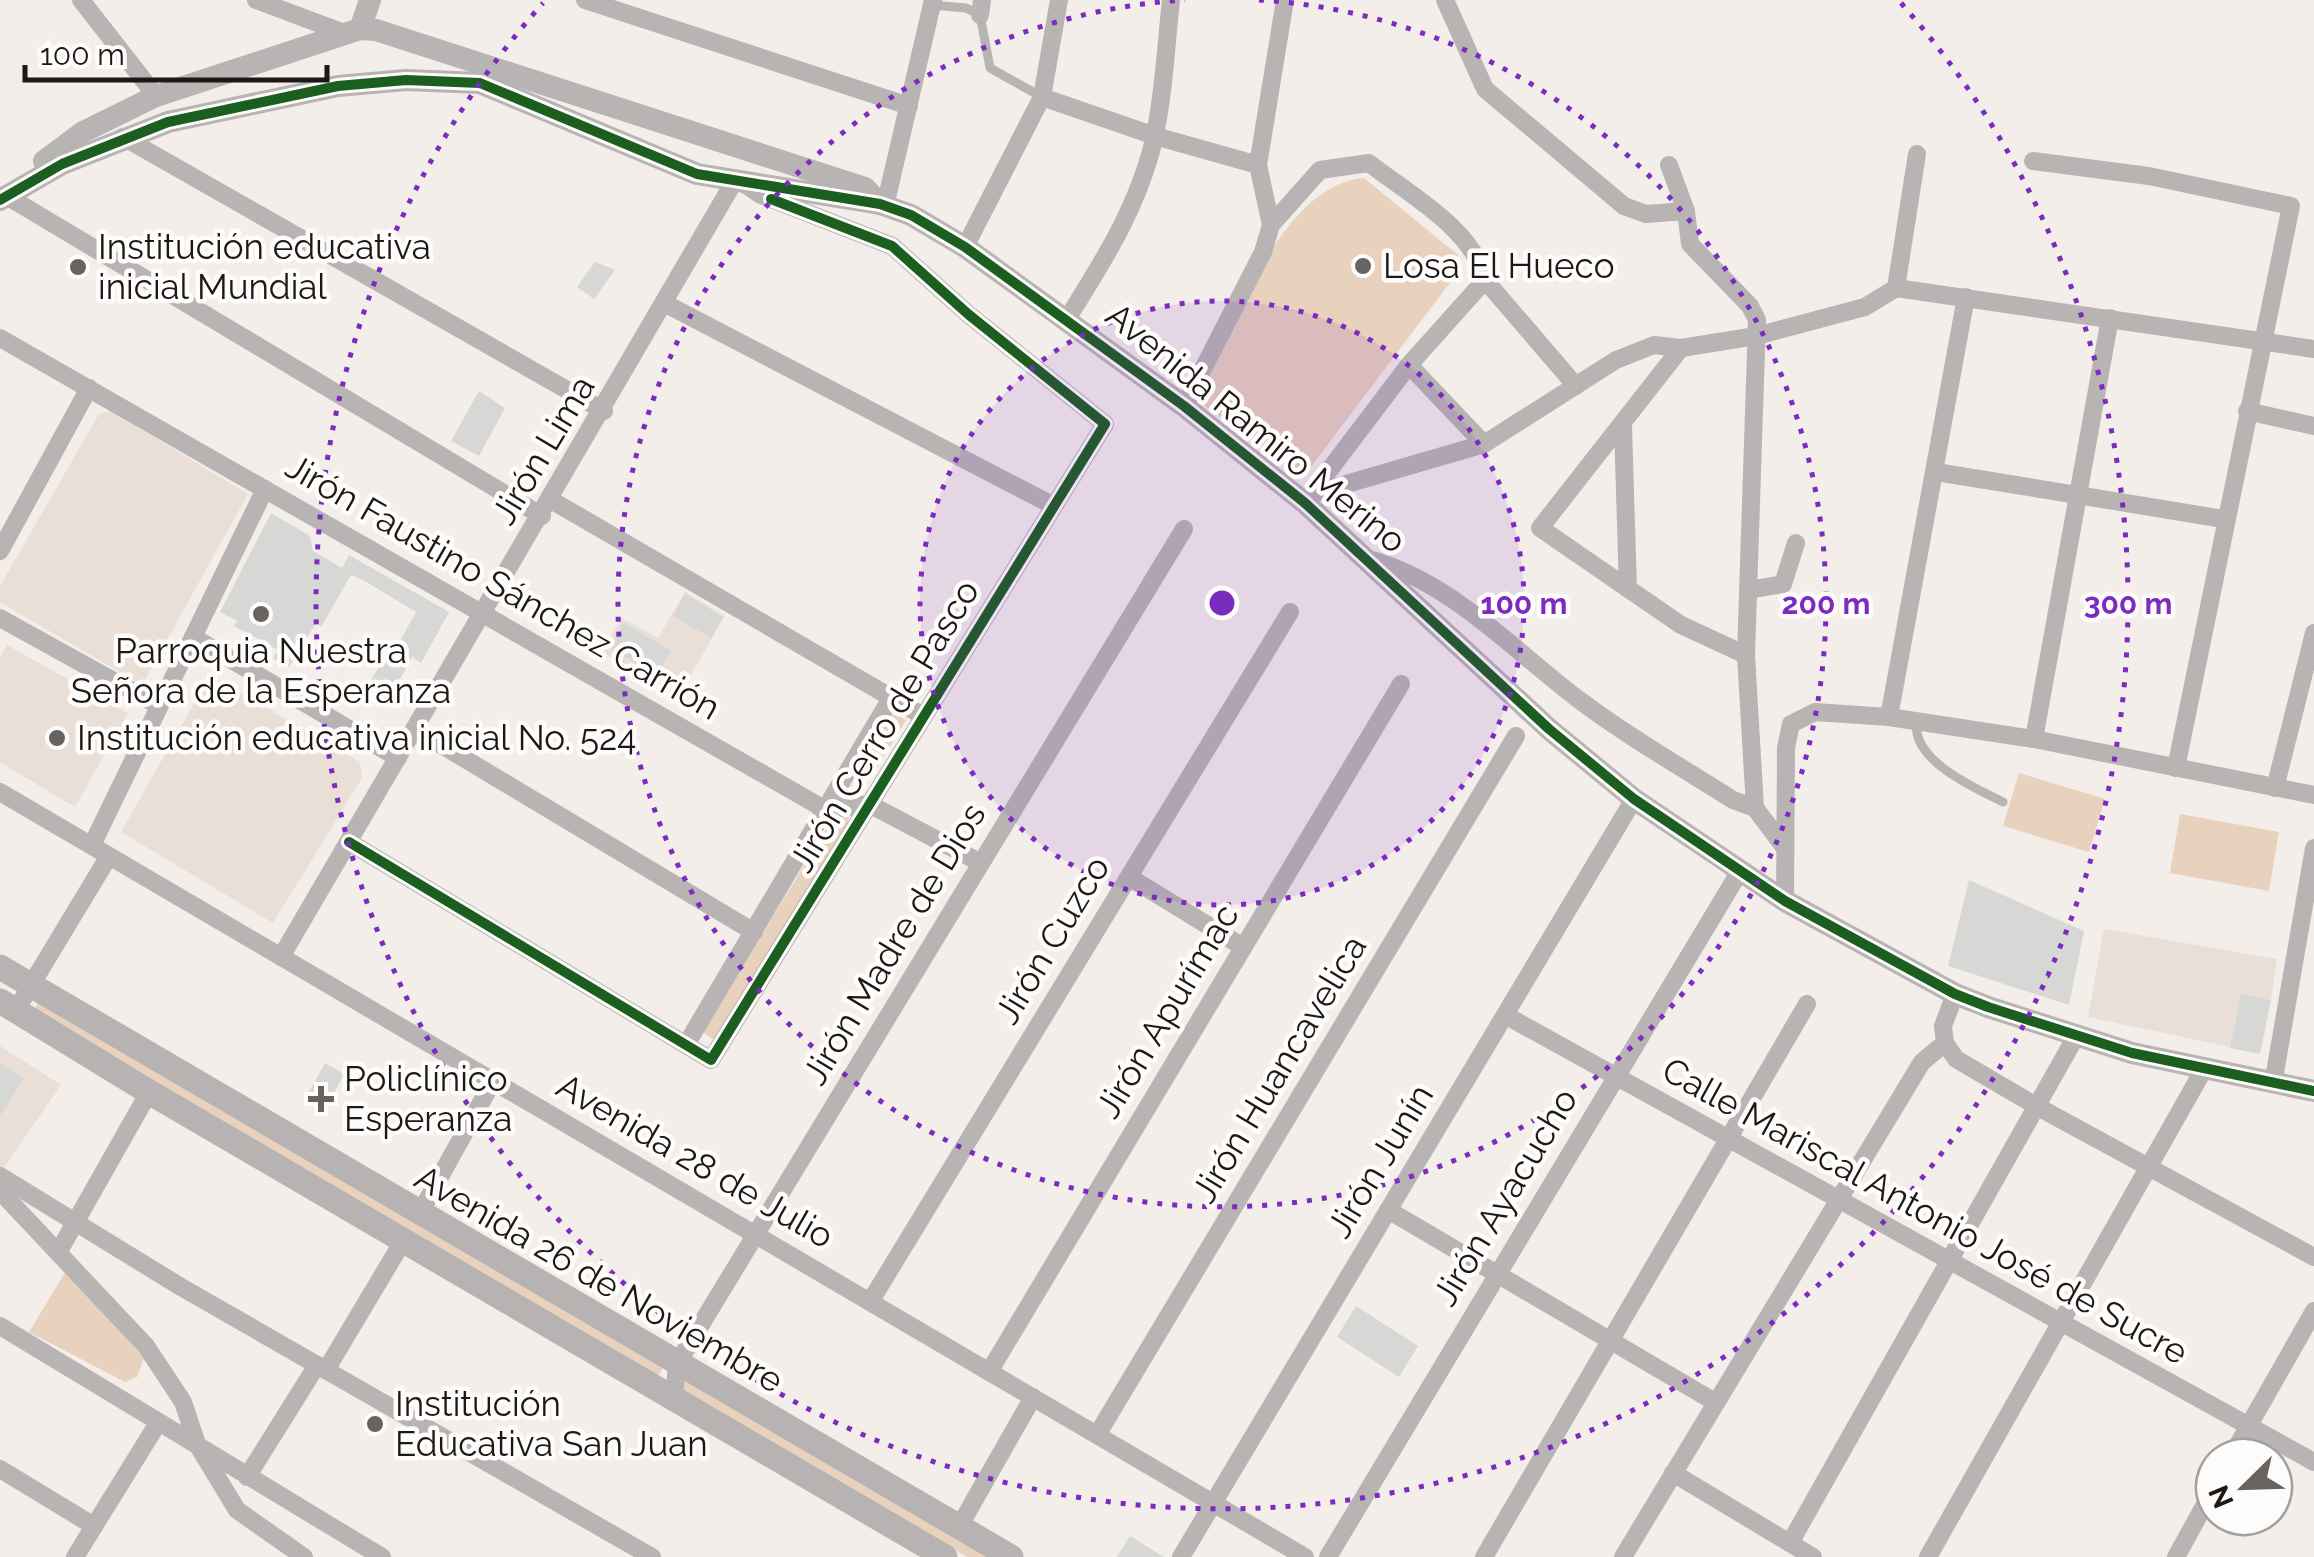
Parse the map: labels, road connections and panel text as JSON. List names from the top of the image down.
{
  "streets": {
    "main road": ["Avenida 26 de Noviembre"],
    "street": [
      "Avenida Ramiro Merino",
      "Jirón Lima",
      "Jirón Faustino Sánchez Carrión",
      "Jirón Cerro de Pasco",
      "Jirón Cuzco",
      "Jirón Madre de Dios",
      "Jirón Apurímac",
      "Jirón Huancavelica",
      "Avenida 28 de Julio",
      "Jirón Junín",
      "Jirón Ayacucho",
      "Calle Mariscal Antonio José de Sucre"
    ]
  },
  "crossings": [
    ["Avenida Ramiro Merino", "Jirón Lima"],
    ["Avenida Ramiro Merino", "Jirón Cerro de Pasco"],
    ["Avenida Ramiro Merino", "Jirón Junín"],
    ["Avenida Ramiro Merino", "Jirón Ayacucho"],
    ["Jirón Lima", "Jirón Faustino Sánchez Carrión"],
    ["Jirón Lima", "Jirón Cerro de Pasco"],
    ["Jirón Lima", "Avenida 28 de Julio"],
    ["Jirón Faustino Sánchez Carrión", "Jirón Cerro de Pasco"],
    ["Jirón Cuzco", "Avenida 28 de Julio"],
    ["Jirón Madre de Dios", "Avenida 28 de Julio"],
    ["Jirón Madre de Dios", "Avenida 26 de Noviembre"],
    ["Jirón Apurímac", "Avenida 28 de Julio"],
    ["Jirón Huancavelica", "Avenida 28 de Julio"],
    ["Avenida 28 de Julio", "Jirón Junín"],
    ["Jirón Junín", "Calle Mariscal Antonio José de Sucre"],
    ["Jirón Ayacucho", "Calle Mariscal Antonio José de Sucre"]
  ],
  "places": {
    "other": [
      "Losa El Hueco",
      "Institución educativa inicial Mundial",
      "Parroquia Nuestra Señora de la Esperanza",
      "Institución educativa inicial No. 524",
      "Institución Educativa San Juan"
    ],
    "health": ["Policlínico Esperanza"]
  },
  "scale_bar": "100 m",
  "north": "bottom left",
  "rings": ["100 m", "200 m", "300 m"]
}
